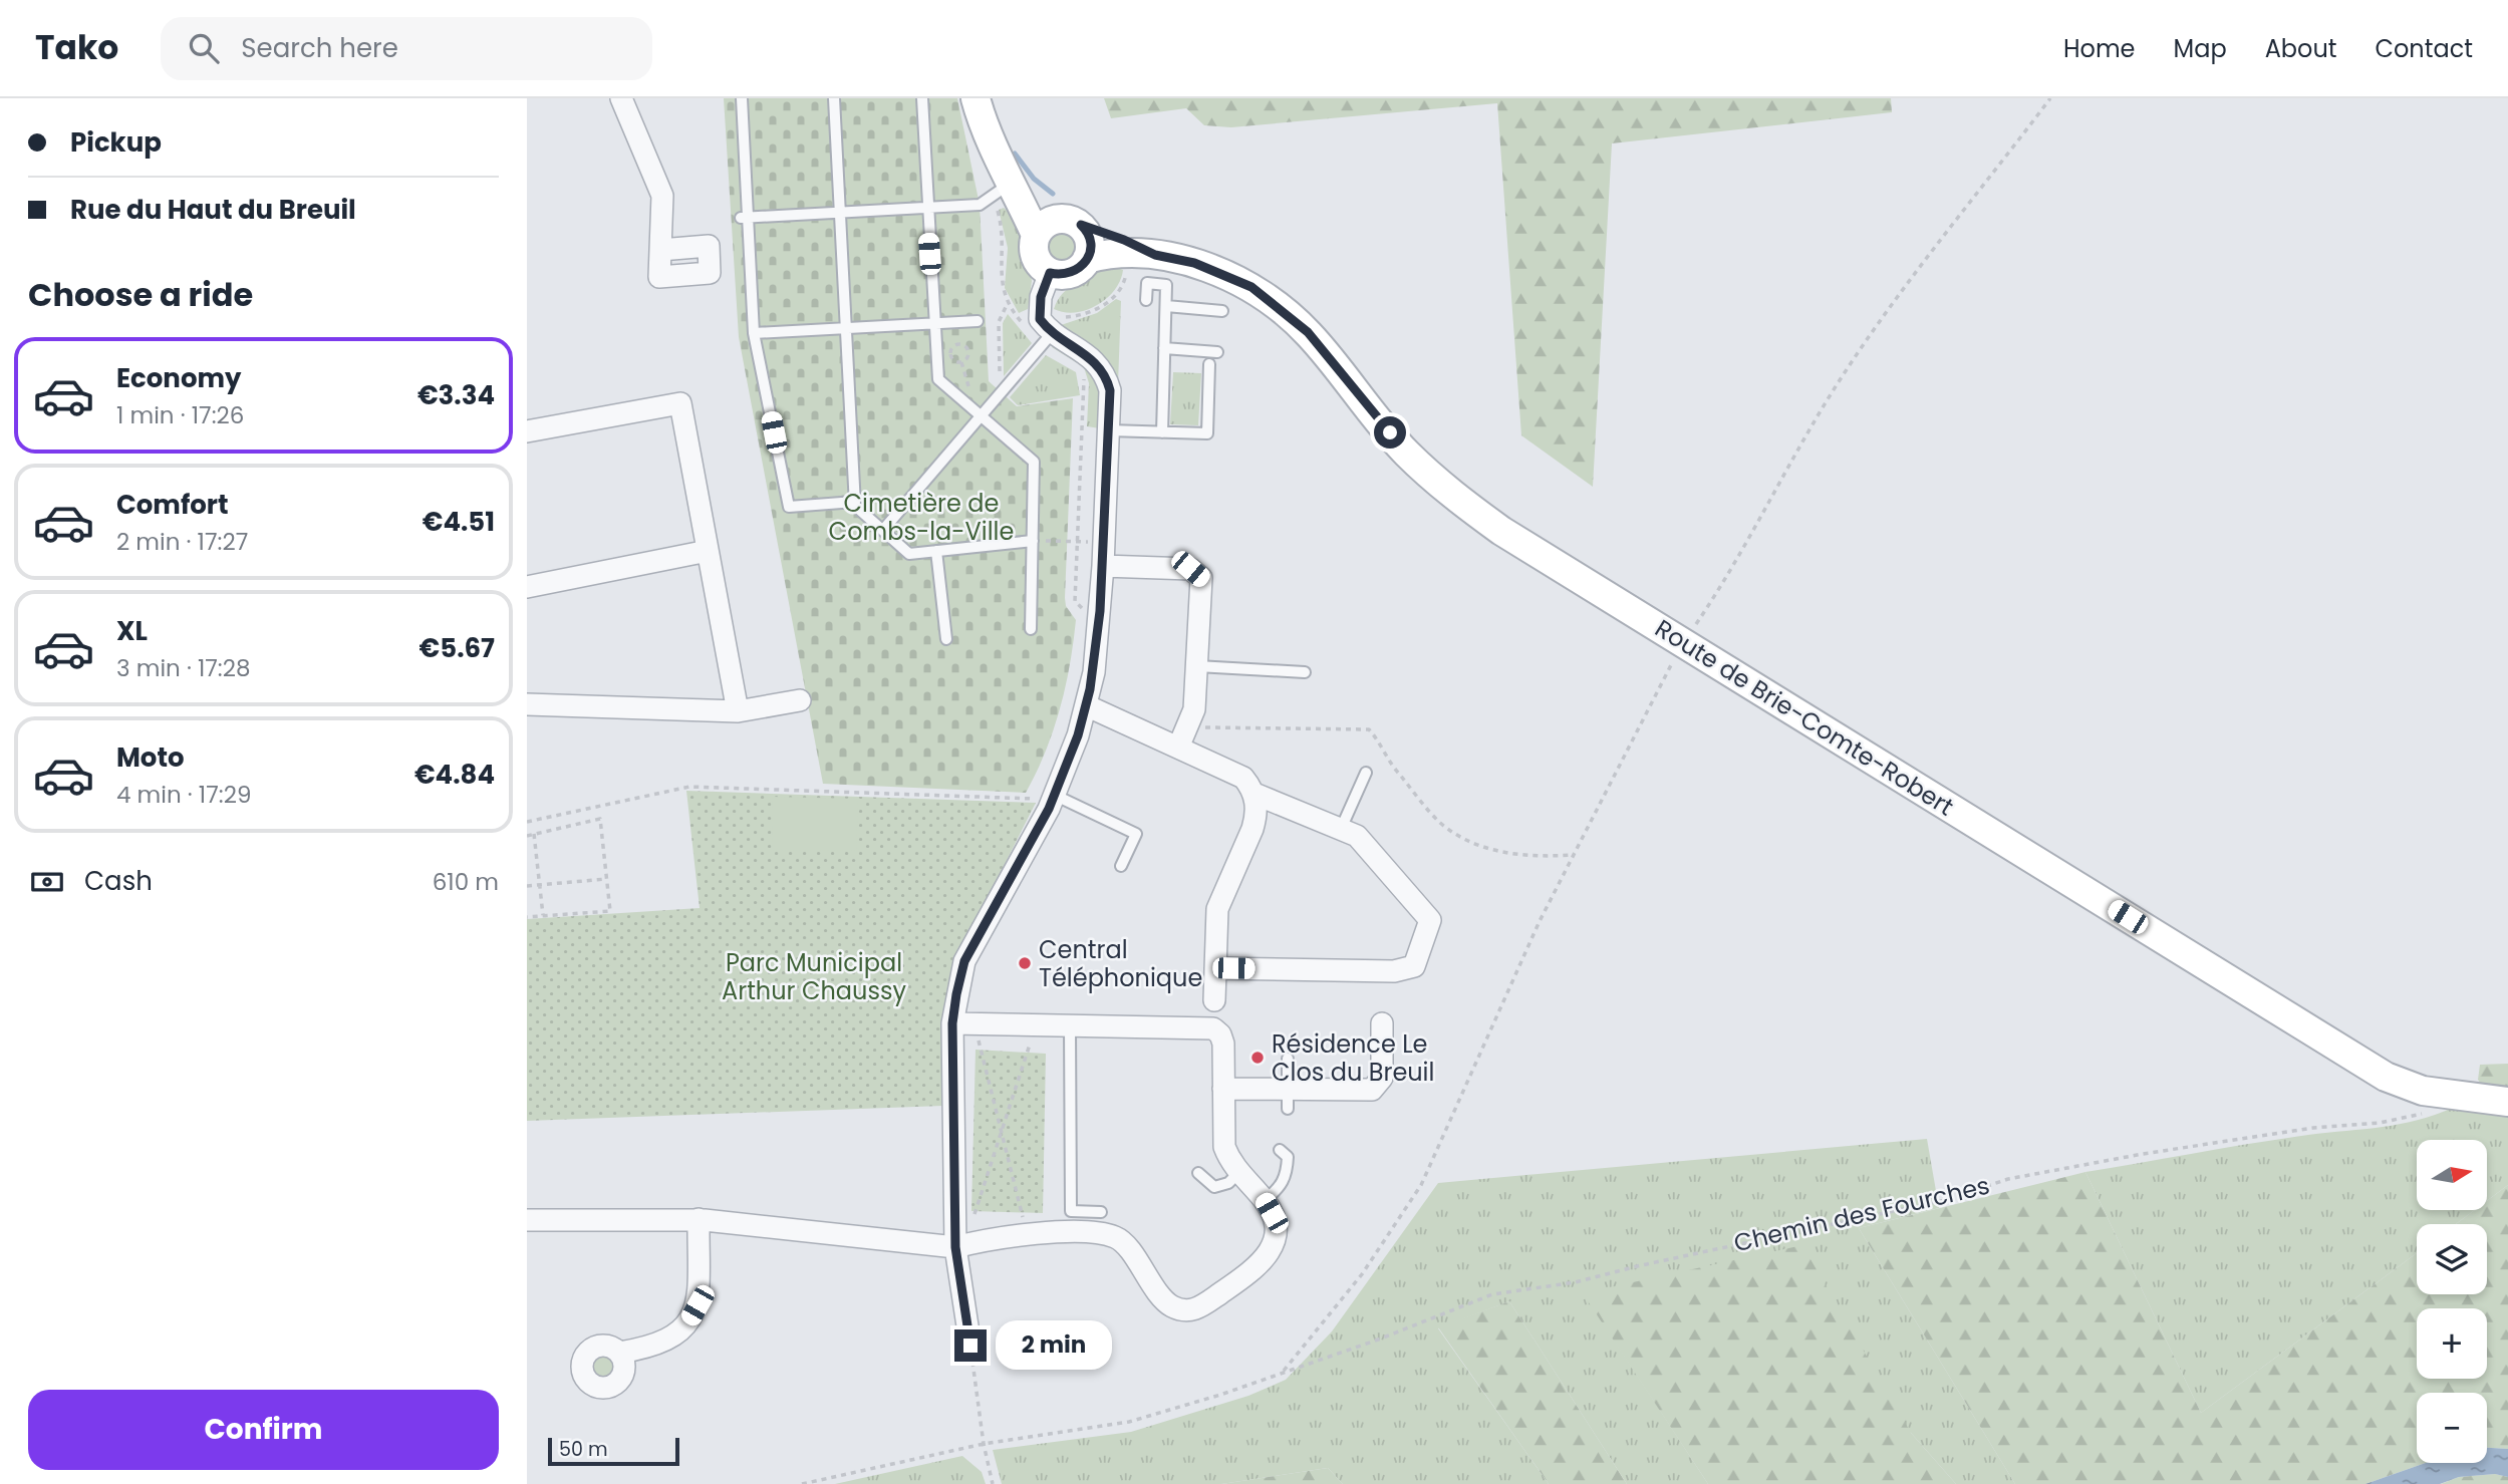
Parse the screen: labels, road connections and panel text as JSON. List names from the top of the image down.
{
  "streets": {
    "main road": ["Route de Brie-Comte-Robert"],
    "path": ["Chemin des Fourches"]
  },
  "crossings": [
    ["Route de Brie-Comte-Robert", "Chemin des Fourches"]
  ],
  "parks": ["Cimetière de Combs-la-Ville", "Parc Municipal Arthur Chaussy"],
  "places": ["Central Téléphonique", "Résidence Le Clos du Breuil"],
  "scale_bar": "50 m",
  "north": "right",
  "page": {
    "header": "Tako",
    "search": "Search here",
    "nav": [
      "Home",
      "Map",
      "About",
      "Contact"
    ],
    "banner": ["Pickup", "Rue du Haut du Breuil"],
    "heading": "Choose a ride",
    "list": [
      {
        "name": "Economy",
        "note": "1 min · 17:26",
        "value": "€3.34"
      },
      {
        "name": "Comfort",
        "note": "2 min · 17:27",
        "value": "€4.51"
      },
      {
        "name": "XL",
        "note": "3 min · 17:28",
        "value": "€5.67"
      },
      {
        "name": "Moto",
        "note": "4 min · 17:29",
        "value": "€4.84"
      }
    ],
    "pay": ["Cash", "610 m"],
    "map_buttons": ["+", "−"],
    "bubble": "2 min",
    "buttons": "Confirm",
    "scale": "50 m"
  }
}
